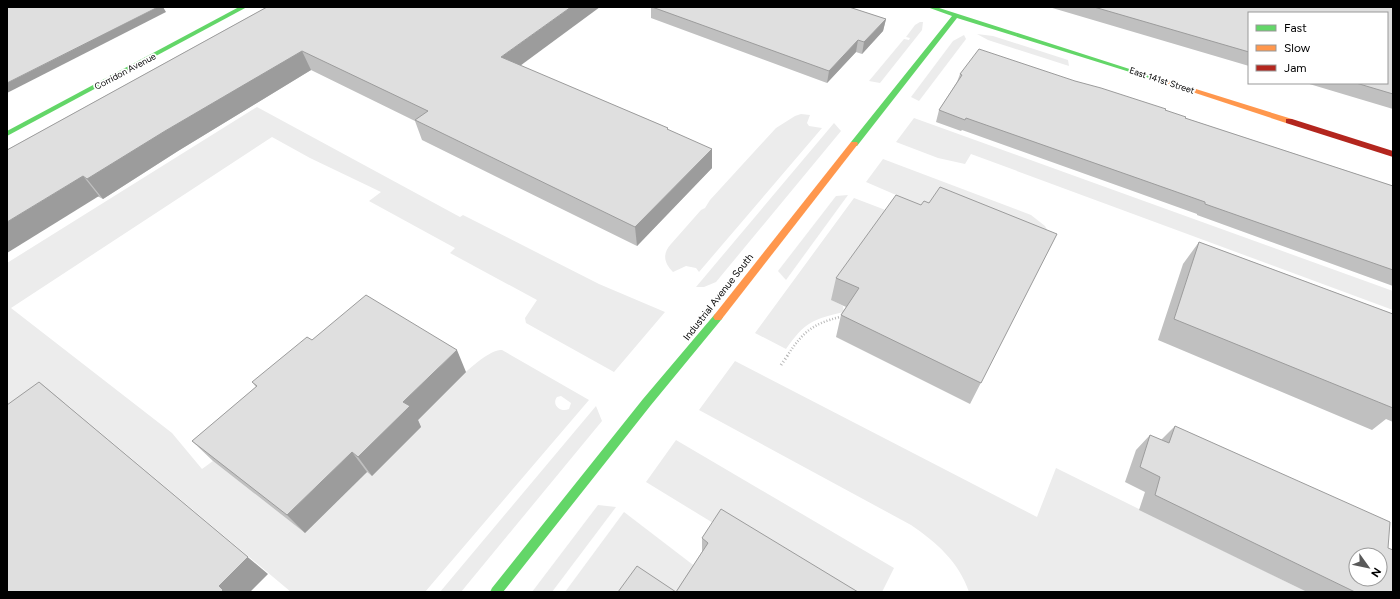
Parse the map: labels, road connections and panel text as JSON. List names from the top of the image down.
{
  "streets": {
    "street": ["Corridon Avenue", "East 141st Street", "Industrial Avenue South"]
  },
  "crossings": [
    ["East 141st Street", "Industrial Avenue South"]
  ],
  "legend": ["Fast", "Slow", "Jam"],
  "north": "bottom right"
}
